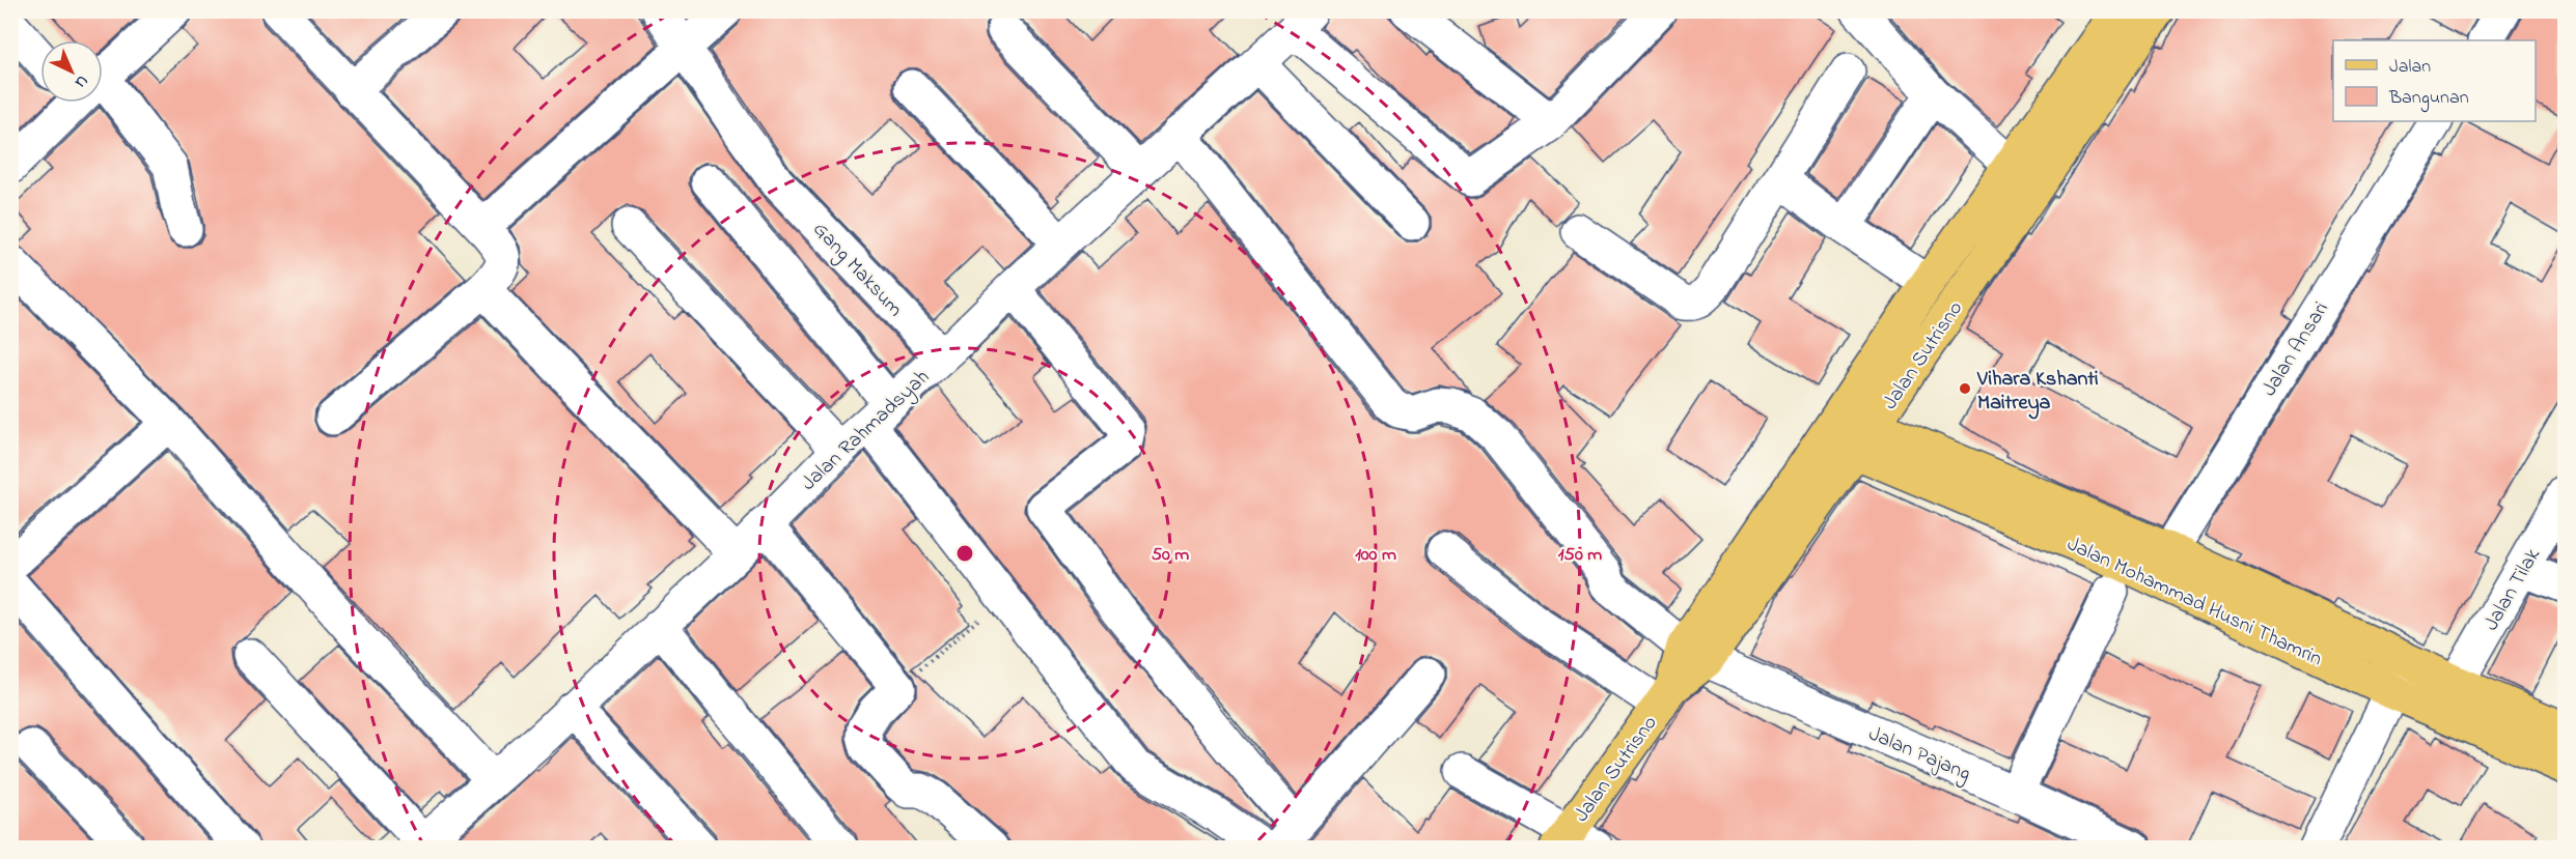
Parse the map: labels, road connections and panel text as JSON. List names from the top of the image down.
{
  "streets": {
    "main road": ["Jalan Sutrisno", "Jalan Mohammad Husni Thamrin"],
    "street": [
      "Gang Maksum",
      "Jalan Ansari",
      "Jalan Rahmadsyah",
      "Jalan Tilak",
      "Jalan Pajang"
    ]
  },
  "crossings": [
    ["Gang Maksum", "Jalan Rahmadsyah"],
    ["Jalan Ansari", "Jalan Mohammad Husni Thamrin"],
    ["Jalan Sutrisno", "Jalan Mohammad Husni Thamrin"],
    ["Jalan Sutrisno", "Jalan Pajang"],
    ["Jalan Rahmadsyah", "Jalan Pajang"],
    ["Jalan Tilak", "Jalan Mohammad Husni Thamrin"]
  ],
  "places": ["Vihara Kshanti Maitreya"],
  "legend": ["Jalan", "Bangunan"],
  "north": "bottom right",
  "rings": ["50 m", "100 m", "150 m"]
}
